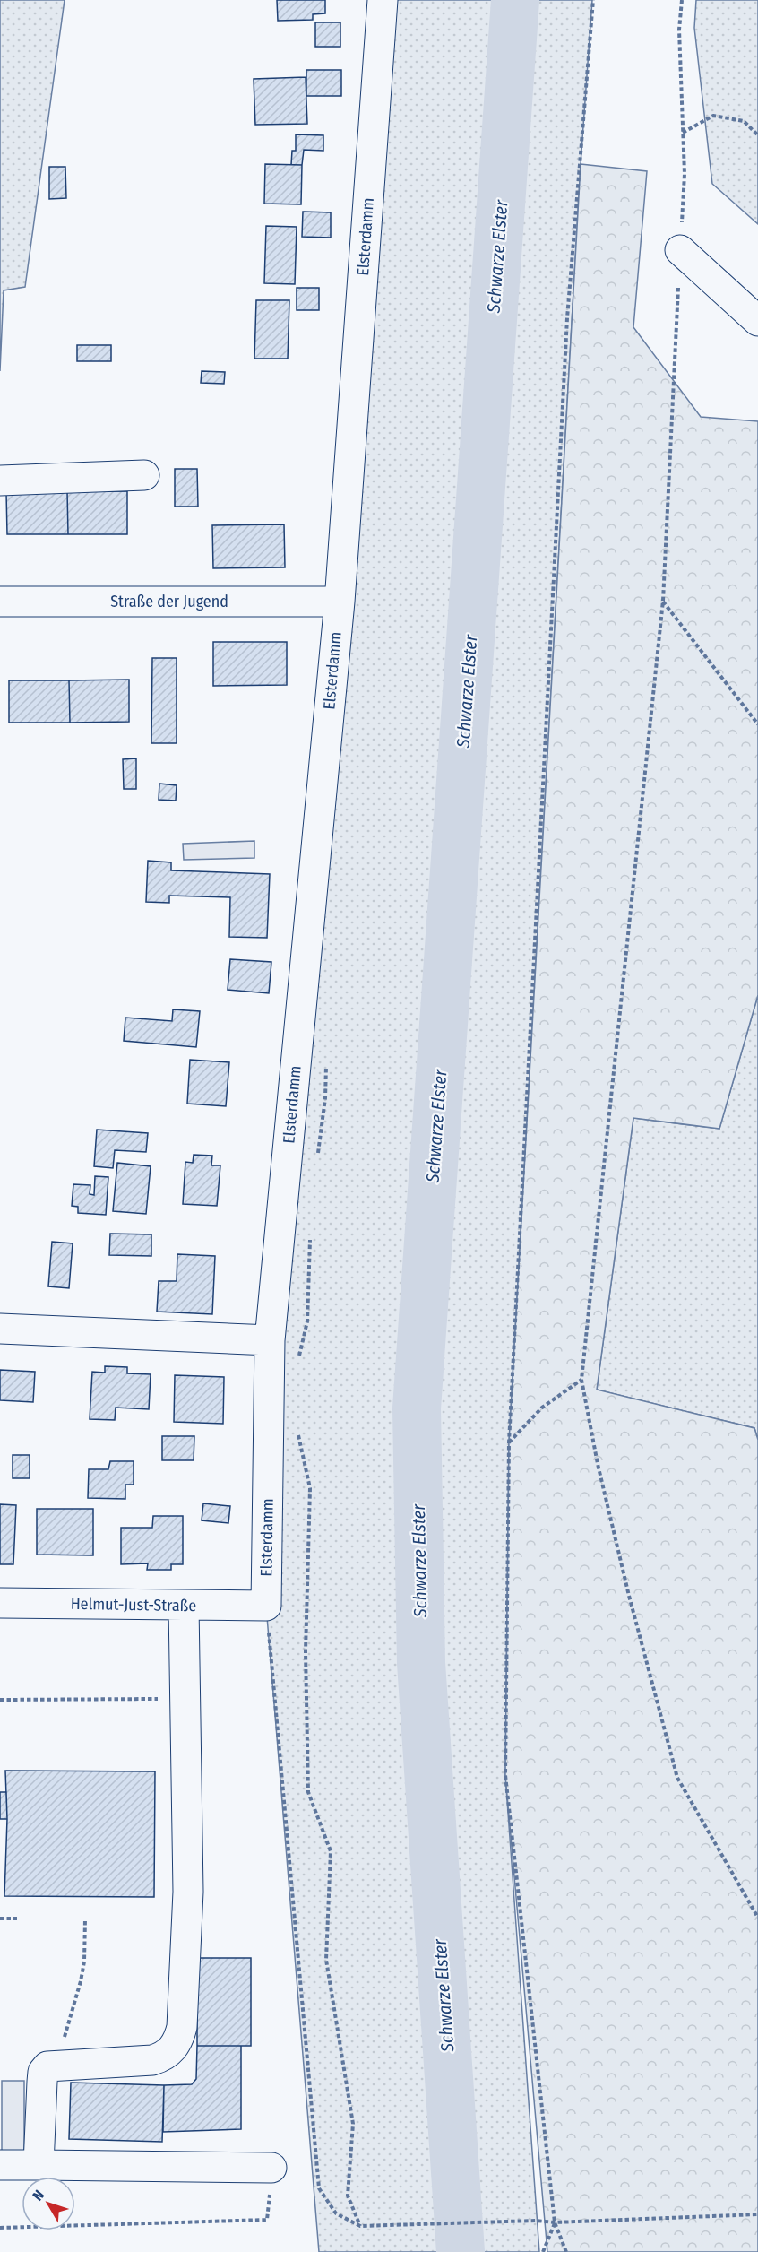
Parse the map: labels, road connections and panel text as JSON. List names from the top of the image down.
{
  "streets": {
    "street": ["Elsterdamm", "Straße der Jugend", "Helmut-Just-Straße"]
  },
  "crossings": [
    ["Elsterdamm", "Straße der Jugend"],
    ["Elsterdamm", "Helmut-Just-Straße"]
  ],
  "water": ["Schwarze Elster"],
  "north": "top left"
}
